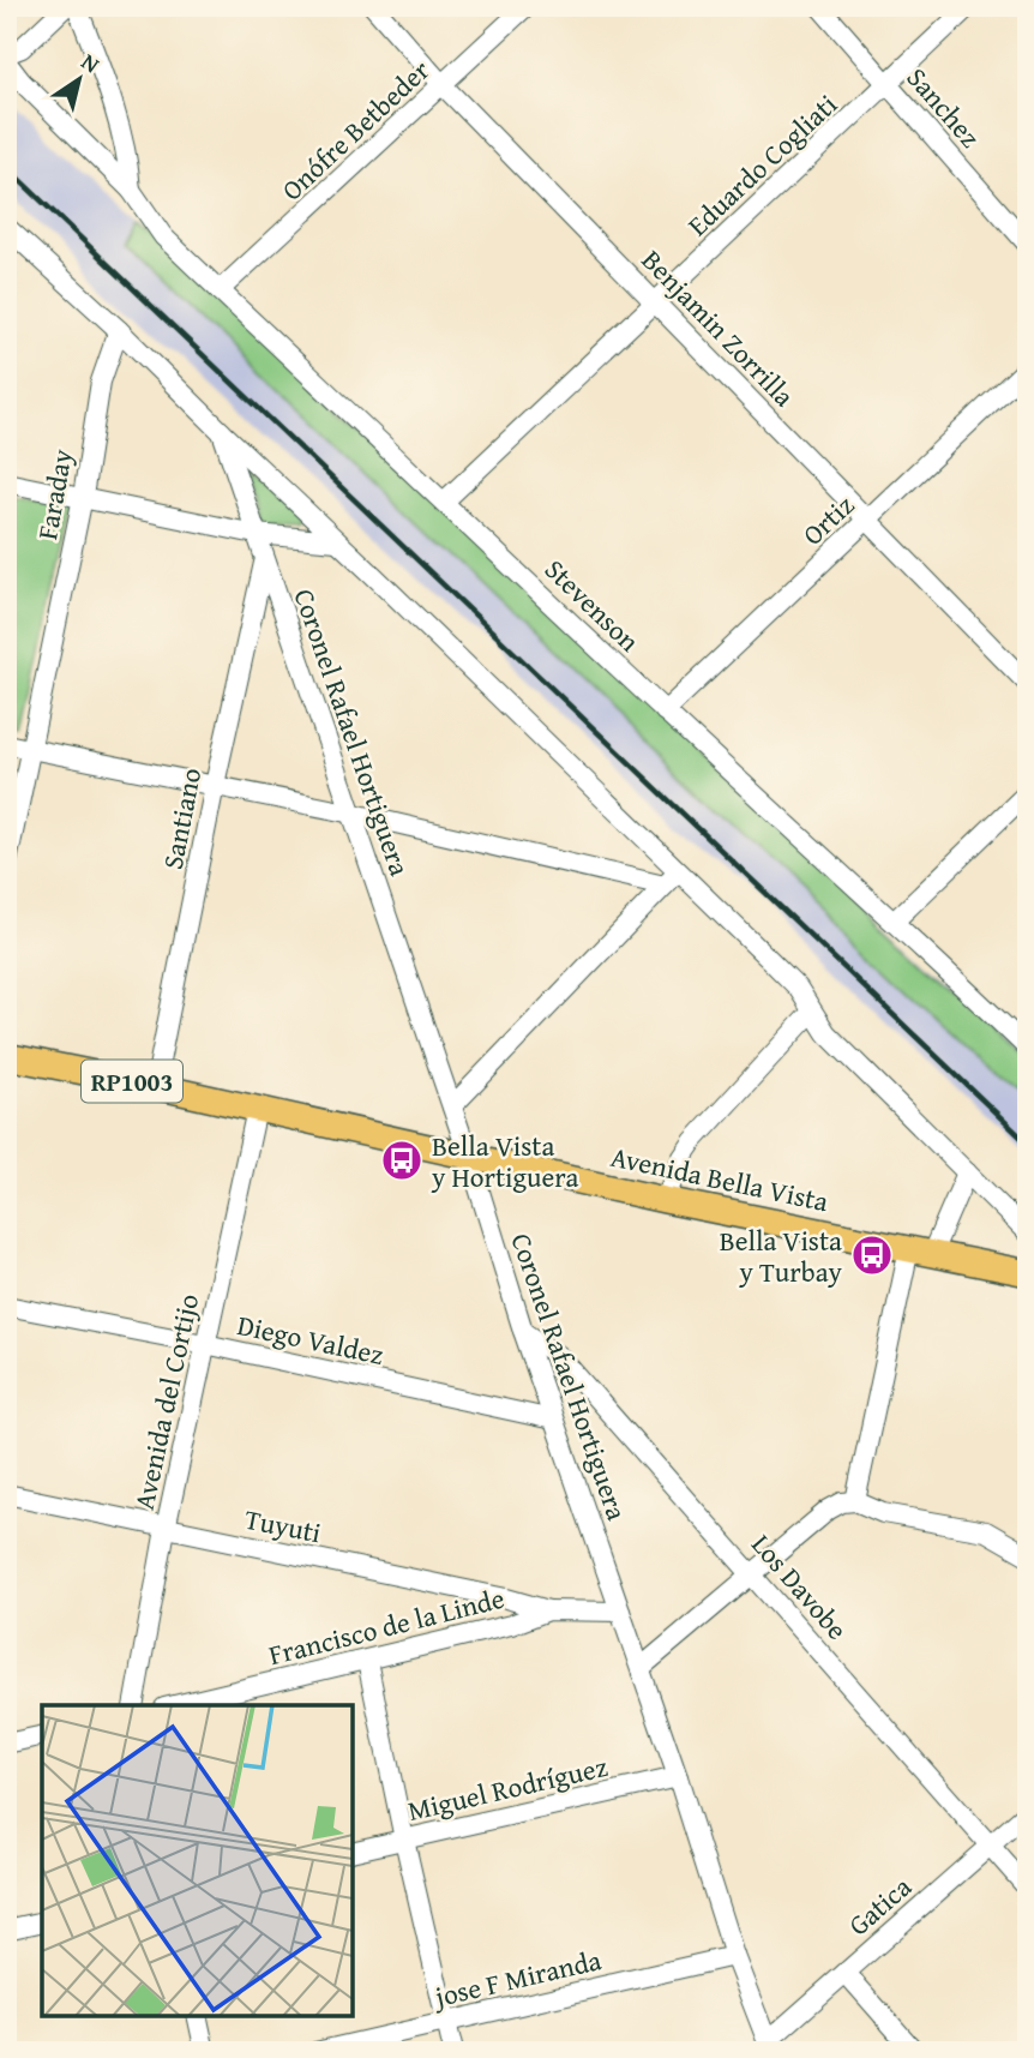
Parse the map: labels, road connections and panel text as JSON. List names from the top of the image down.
{
  "streets": {
    "main road": ["RP1003", "Avenida Bella Vista"],
    "street": [
      "Sanchez",
      "Onófre Betbeder",
      "Eduardo Cogliati",
      "Benjamin Zorrilla",
      "Faraday",
      "Ortiz",
      "Stevenson",
      "Coronel Rafael Hortiguera",
      "Santiano",
      "Diego Valdez",
      "Avenida del Cortijo",
      "Tuyuti",
      "Los Davobe",
      "Francisco de la Linde",
      "Miguel Rodríguez",
      "Gatica",
      "jose F Miranda"
    ]
  },
  "crossings": [
    ["Sanchez", "Eduardo Cogliati"],
    ["Onófre Betbeder", "Benjamin Zorrilla"],
    ["Onófre Betbeder", "Stevenson"],
    ["Eduardo Cogliati", "Benjamin Zorrilla"],
    ["Eduardo Cogliati", "Stevenson"],
    ["Benjamin Zorrilla", "Ortiz"],
    ["Ortiz", "Stevenson"],
    ["Coronel Rafael Hortiguera", "Santiano"],
    ["Coronel Rafael Hortiguera", "Avenida Bella Vista"],
    ["Coronel Rafael Hortiguera", "Diego Valdez"],
    ["Coronel Rafael Hortiguera", "Los Davobe"],
    ["Coronel Rafael Hortiguera", "Francisco de la Linde"],
    ["Coronel Rafael Hortiguera", "Miguel Rodríguez"],
    ["Coronel Rafael Hortiguera", "Gatica"],
    ["Coronel Rafael Hortiguera", "jose F Miranda"],
    ["Santiano", "Avenida Bella Vista"],
    ["Avenida Bella Vista", "Avenida del Cortijo"],
    ["Diego Valdez", "Avenida del Cortijo"],
    ["Avenida del Cortijo", "Tuyuti"],
    ["Tuyuti", "Francisco de la Linde"],
    ["Los Davobe", "Gatica"]
  ],
  "places": {
    "bus stop": ["Bella Vista y Hortiguera", "Bella Vista y Turbay"]
  },
  "north": "top right"
}
